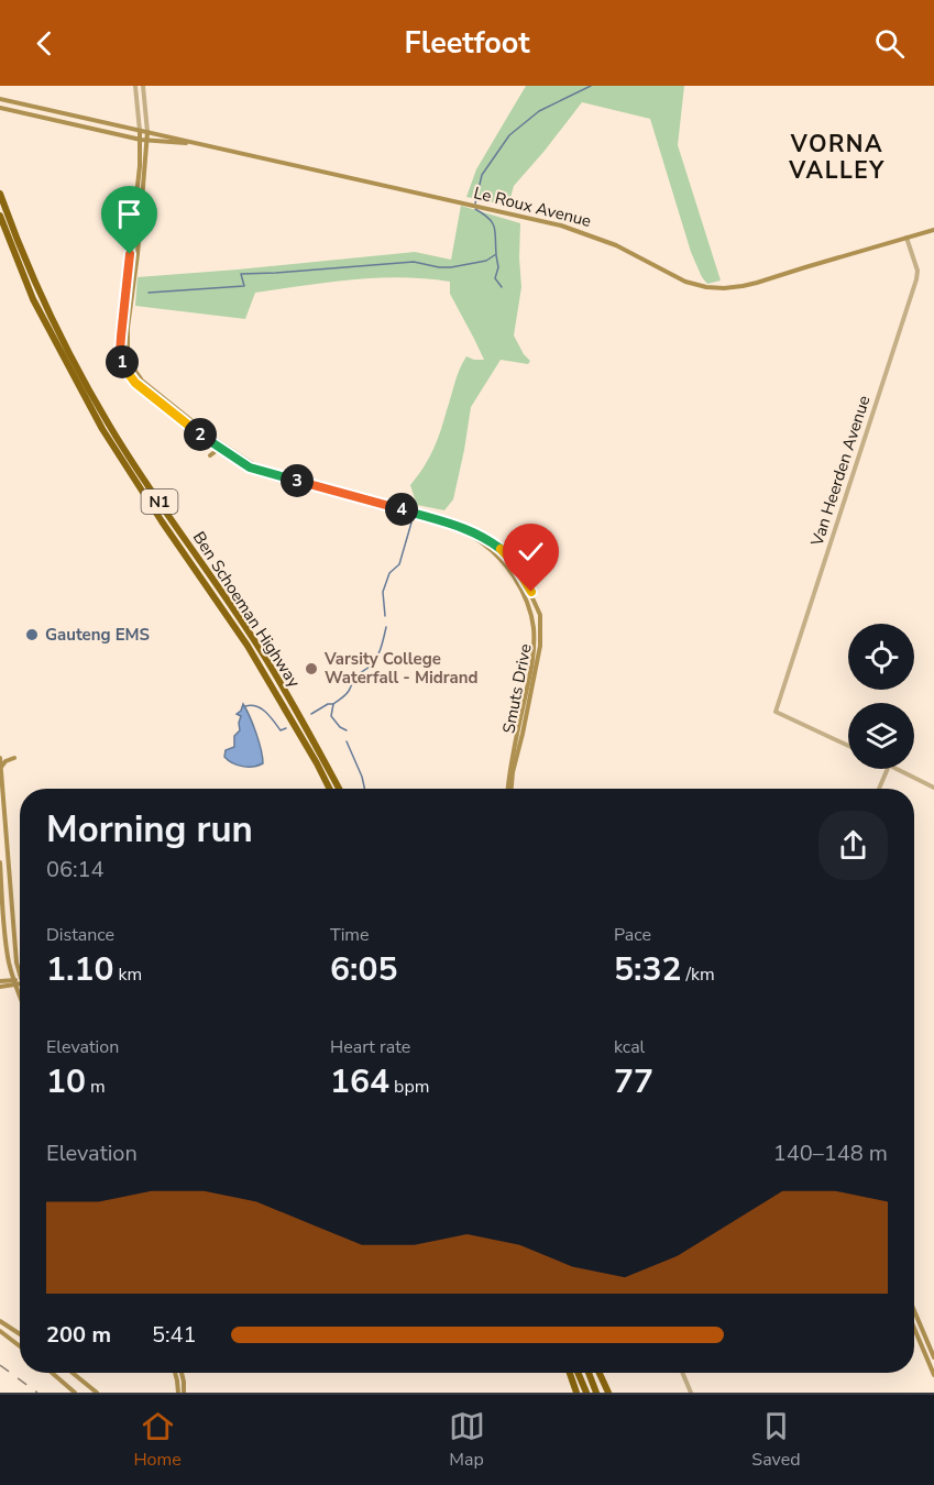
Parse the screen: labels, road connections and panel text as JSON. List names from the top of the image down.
{
  "streets": {
    "highway": ["N1", "Ben Schoeman Highway"],
    "main road": ["Le Roux Avenue", "Smuts Drive"],
    "street": ["Van Heerden Avenue"]
  },
  "crossings": [
    ["Le Roux Avenue", "Van Heerden Avenue"]
  ],
  "districts": ["VORNA VALLEY"],
  "places": ["Gauteng EMS", "Varsity College Waterfall - Midrand"],
  "page": {
    "header": "Fleetfoot",
    "pins": [
      "1",
      "2",
      "3",
      "4"
    ],
    "heading": ["Morning run", "06:14"],
    "stats": [
      ["Distance", "1.10 km"],
      ["Time", "6:05"],
      ["Pace", "5:32 /km"],
      ["Elevation", "10 m"],
      ["Heart rate", "164 bpm"],
      ["kcal", "77"]
    ],
    "chart": ["Elevation", "140–148 m"],
    "list": [
      {
        "name": "200 m",
        "note": "5:41"
      }
    ],
    "tabs": ["Home", "Map", "Saved"]
  }
}
